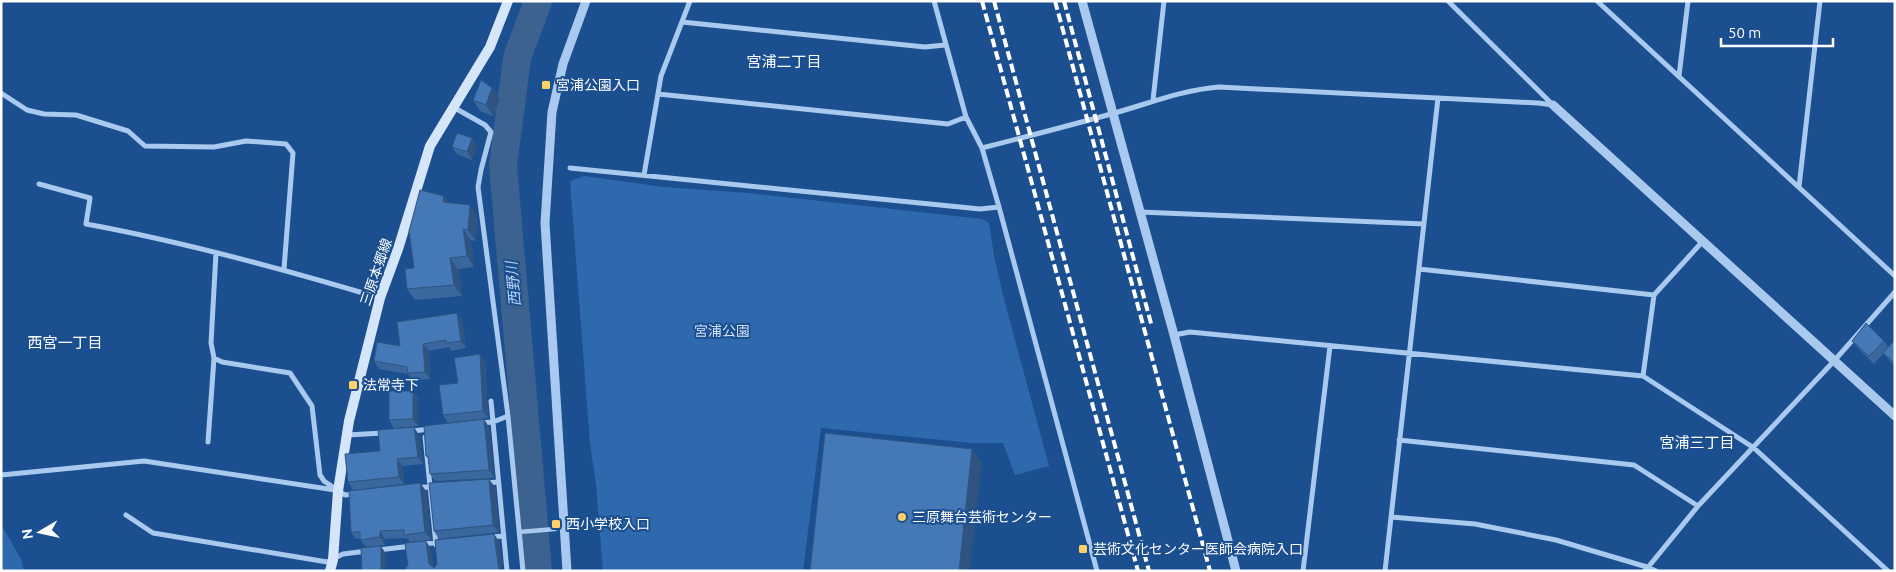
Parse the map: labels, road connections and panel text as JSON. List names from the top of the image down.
{
  "streets": {
    "main road": ["三原本郷線"]
  },
  "districts": ["宮浦二丁目", "西宮一丁目", "宮浦三丁目"],
  "water": ["西野川"],
  "parks": ["宮浦公園"],
  "places": {
    "transit": [
      "宮浦公園入口",
      "法常寺下",
      "西小学校入口",
      "芸術文化センター医師会病院入口"
    ],
    "other": ["三原舞台芸術センター"]
  },
  "scale_bar": "50 m",
  "north": "left"
}
